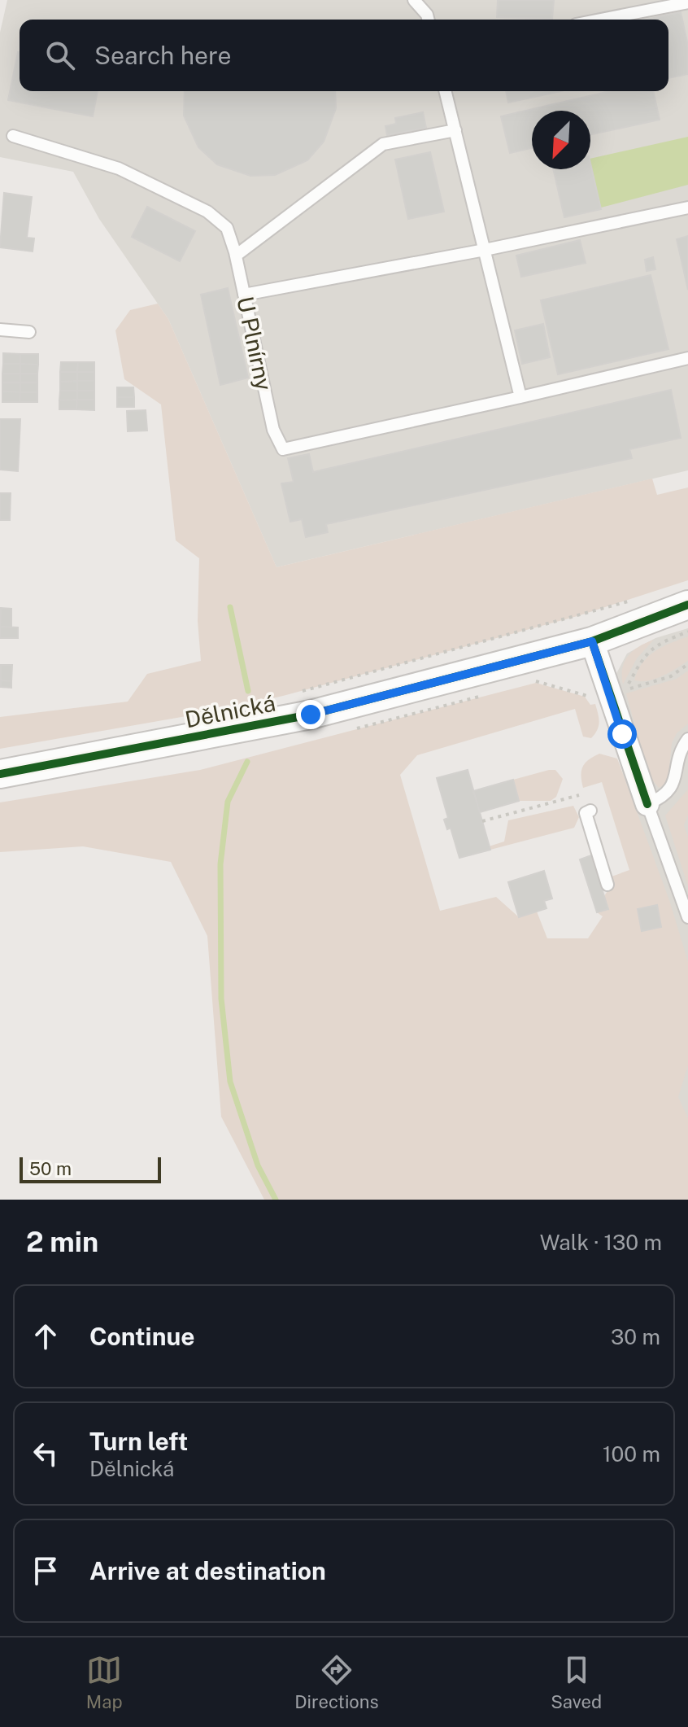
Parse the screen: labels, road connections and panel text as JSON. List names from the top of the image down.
{
  "streets": {
    "street": ["Dělnická"],
    "lane": ["U Plnírny"]
  },
  "scale_bar": "50 m",
  "north": "bottom left",
  "page": {
    "search": "Search here",
    "scale": "50 m",
    "heading": ["2 min", "Walk · 130 m"],
    "list": [
      ["Continue", "30 m"],
      ["Turn left", "Dělnická", "100 m"],
      "Arrive at destination"
    ],
    "nav": ["Map", "Directions", "Saved"]
  }
}
